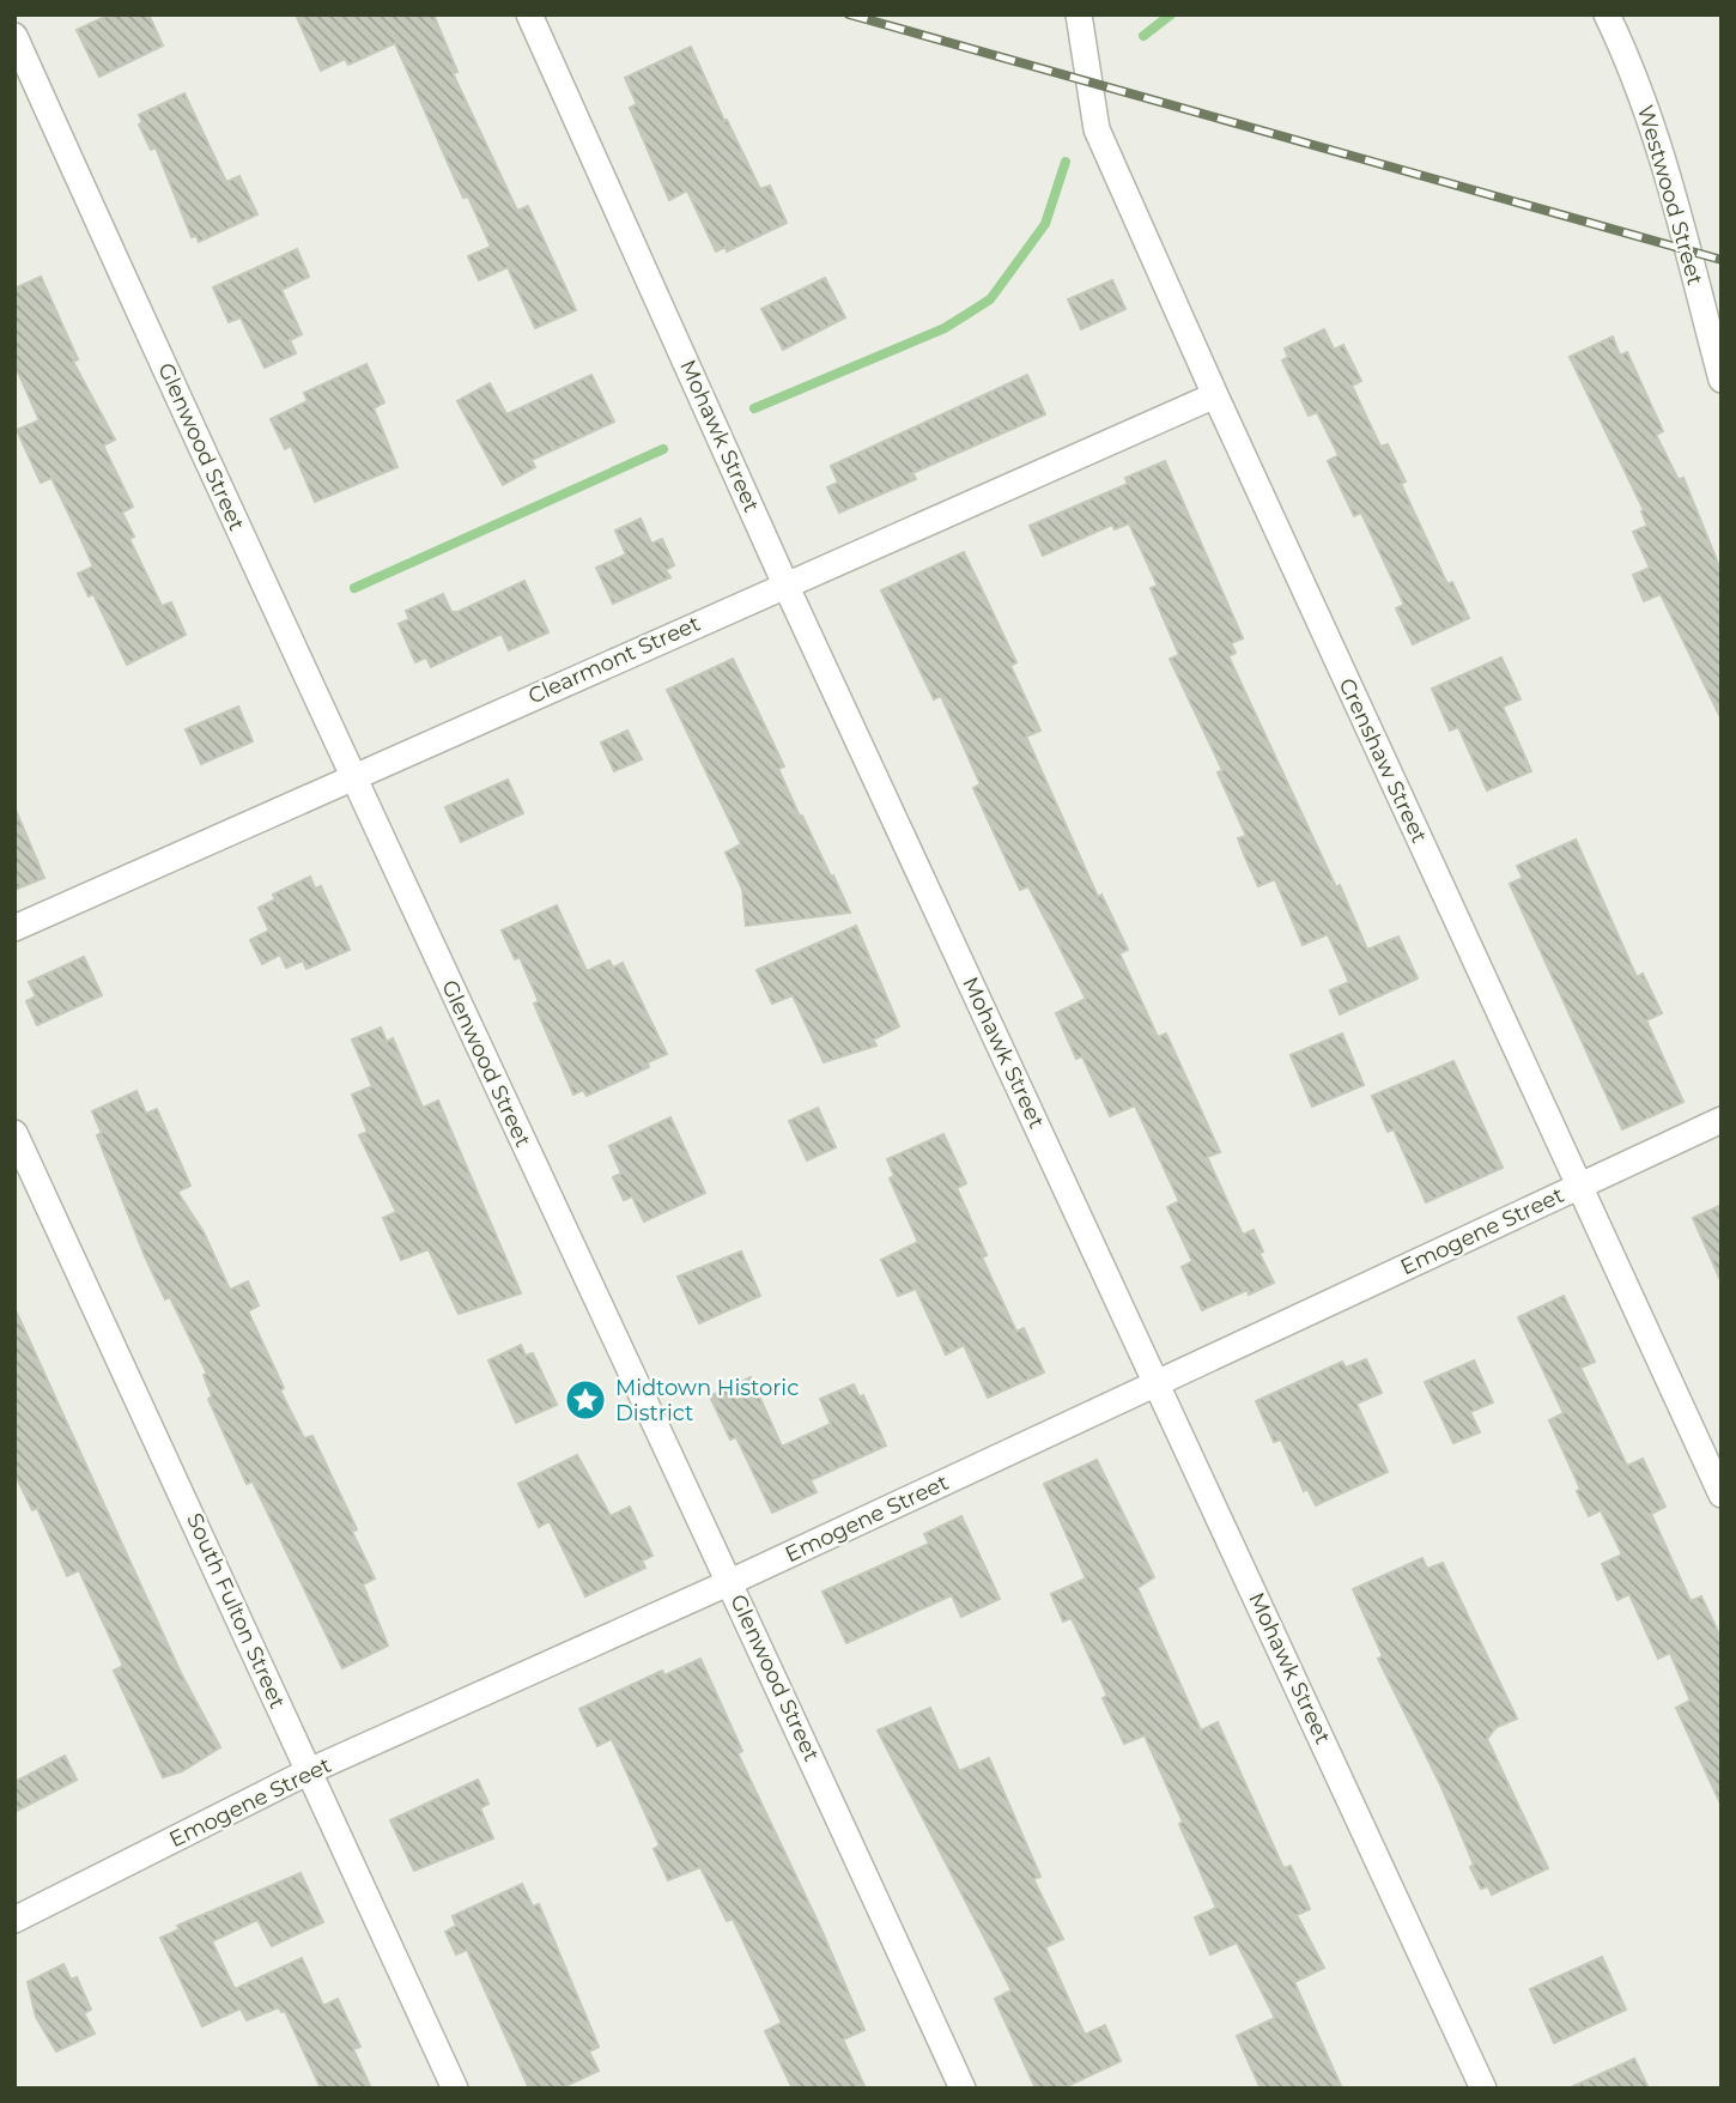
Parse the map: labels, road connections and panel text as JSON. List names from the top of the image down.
{
  "streets": {
    "street": [
      "Westwood Street",
      "Mohawk Street",
      "Glenwood Street",
      "Clearmont Street",
      "Crenshaw Street",
      "Emogene Street",
      "South Fulton Street"
    ]
  },
  "crossings": [
    ["Mohawk Street", "Clearmont Street"],
    ["Mohawk Street", "Emogene Street"],
    ["Glenwood Street", "Clearmont Street"],
    ["Glenwood Street", "Emogene Street"],
    ["Clearmont Street", "Crenshaw Street"],
    ["Crenshaw Street", "Emogene Street"],
    ["Emogene Street", "South Fulton Street"]
  ],
  "places": {
    "place": ["Midtown Historic District"]
  }
}
